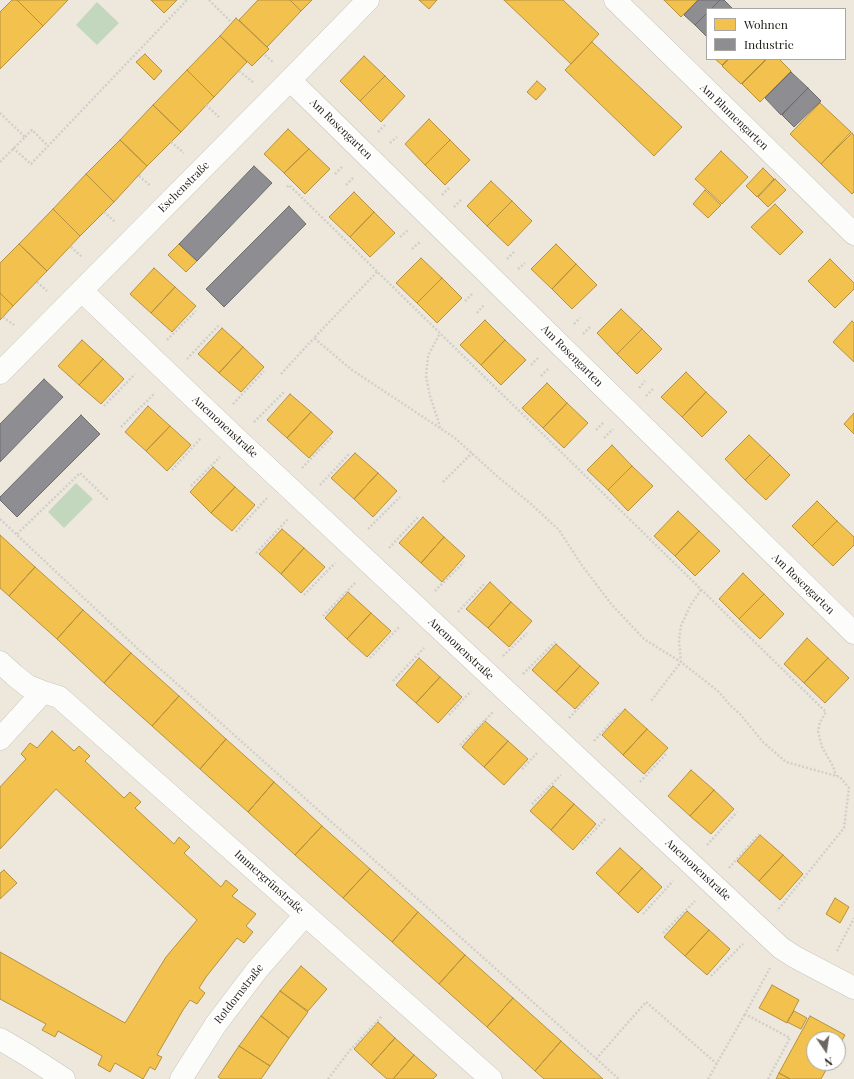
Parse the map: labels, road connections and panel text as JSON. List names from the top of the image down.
{
  "streets": {
    "street": [
      "Am Blumengarten",
      "Am Rosengarten",
      "Eschenstraße",
      "Anemonenstraße",
      "Immergrünstraße",
      "Rotdornstraße"
    ]
  },
  "crossings": [
    ["Am Rosengarten", "Eschenstraße"],
    ["Eschenstraße", "Anemonenstraße"],
    ["Immergrünstraße", "Rotdornstraße"]
  ],
  "legend": ["Wohnen", "Industrie"],
  "north": "bottom"
}
